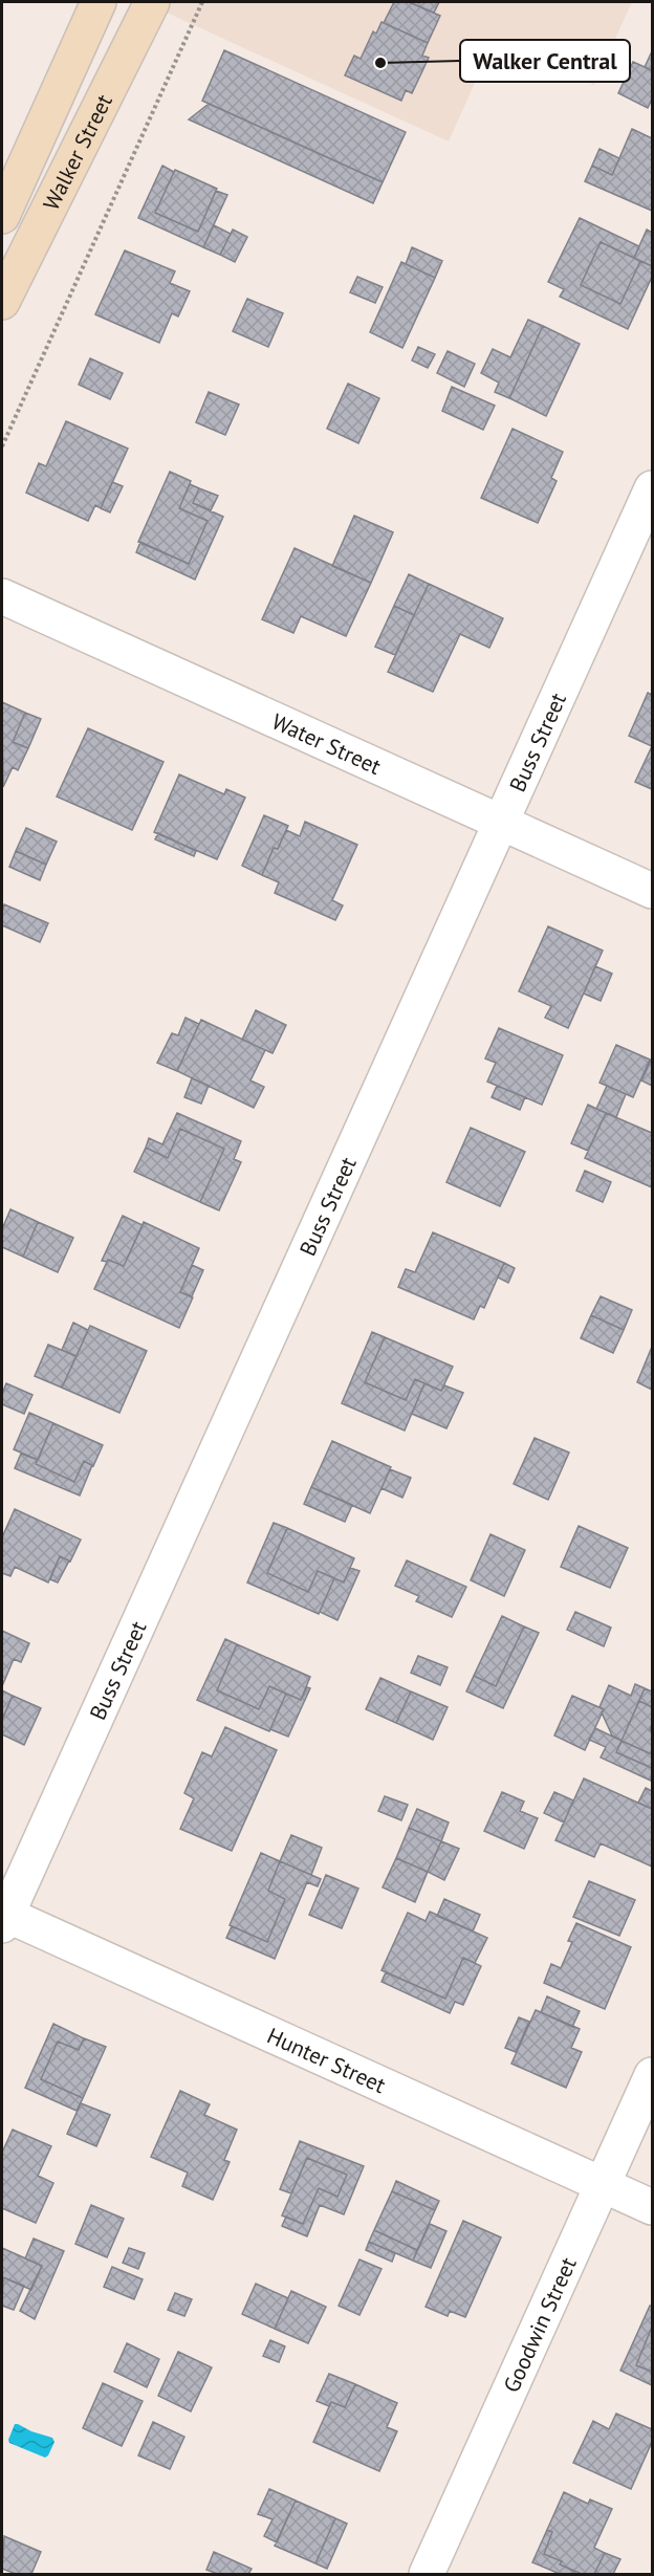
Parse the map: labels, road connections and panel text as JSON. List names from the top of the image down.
{
  "streets": {
    "main road": ["Walker Street"],
    "street": [
      "Buss Street",
      "Water Street",
      "Hunter Street",
      "Goodwin Street"
    ]
  },
  "crossings": [
    ["Buss Street", "Water Street"],
    ["Buss Street", "Hunter Street"],
    ["Hunter Street", "Goodwin Street"]
  ],
  "places": ["Walker Central"]
}
